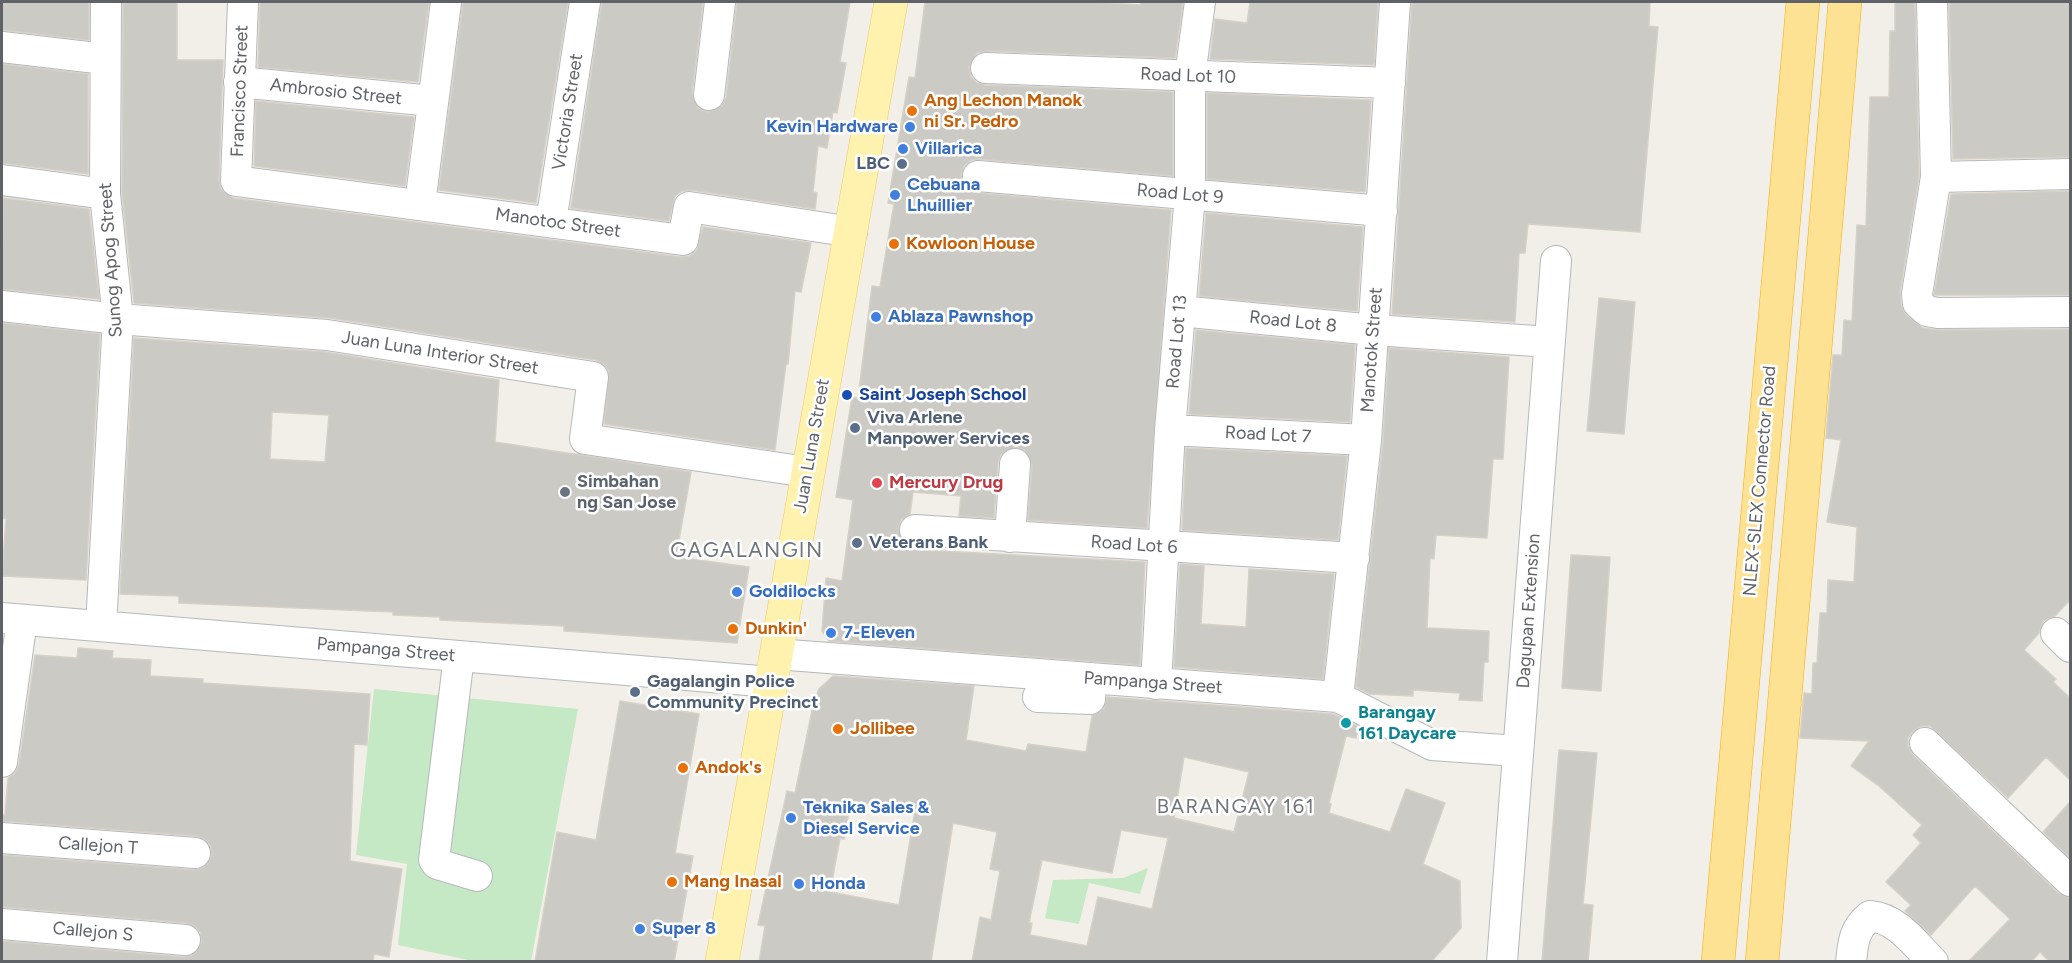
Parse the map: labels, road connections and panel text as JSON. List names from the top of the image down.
{
  "streets": {
    "highway": ["NLEX-SLEX Connector Road"],
    "main road": ["Juan Luna Street"],
    "street": [
      "Road Lot 10",
      "Francisco Street",
      "Ambrosio Street",
      "Victoria Street",
      "Road Lot 9",
      "Manotoc Street",
      "Sunog Apog Street",
      "Road Lot 8",
      "Road Lot 13",
      "Manotok Street",
      "Juan Luna Interior Street",
      "Road Lot 7",
      "Road Lot 6",
      "Dagupan Extension",
      "Pampanga Street",
      "Callejon T",
      "Callejon S"
    ]
  },
  "crossings": [
    ["Road Lot 10", "Road Lot 13"],
    ["Road Lot 10", "Manotok Street"],
    ["Francisco Street", "Ambrosio Street"],
    ["Francisco Street", "Manotoc Street"],
    ["Victoria Street", "Manotoc Street"],
    ["Road Lot 9", "Road Lot 13"],
    ["Road Lot 9", "Manotok Street"],
    ["Manotoc Street", "Juan Luna Street"],
    ["Sunog Apog Street", "Juan Luna Interior Street"],
    ["Sunog Apog Street", "Pampanga Street"],
    ["Road Lot 8", "Road Lot 13"],
    ["Road Lot 8", "Manotok Street"],
    ["Road Lot 8", "Dagupan Extension"],
    ["Road Lot 13", "Road Lot 7"],
    ["Road Lot 13", "Road Lot 6"],
    ["Road Lot 13", "Pampanga Street"],
    ["Manotok Street", "Road Lot 7"],
    ["Manotok Street", "Road Lot 6"],
    ["Manotok Street", "Pampanga Street"],
    ["Juan Luna Interior Street", "Juan Luna Street"],
    ["Juan Luna Street", "Pampanga Street"],
    ["Dagupan Extension", "Pampanga Street"]
  ],
  "districts": ["GAGALANGIN", "BARANGAY 161"],
  "places": [
    "Ang Lechon Manok ni Sr. Pedro",
    "Kevin Hardware",
    "Villarica",
    "LBC",
    "Cebuana Lhuillier",
    "Kowloon House",
    "Ablaza Pawnshop",
    "Saint Joseph School",
    "Viva Arlene Manpower Services",
    "Mercury Drug",
    "Simbahan ng San Jose",
    "Veterans Bank",
    "Goldilocks",
    "Dunkin'",
    "7-Eleven",
    "Gagalangin Police Community Precinct",
    "Barangay 161 Daycare",
    "Jollibee",
    "Andok's",
    "Teknika Sales & Diesel Service",
    "Mang Inasal",
    "Honda",
    "Super 8"
  ]
}
